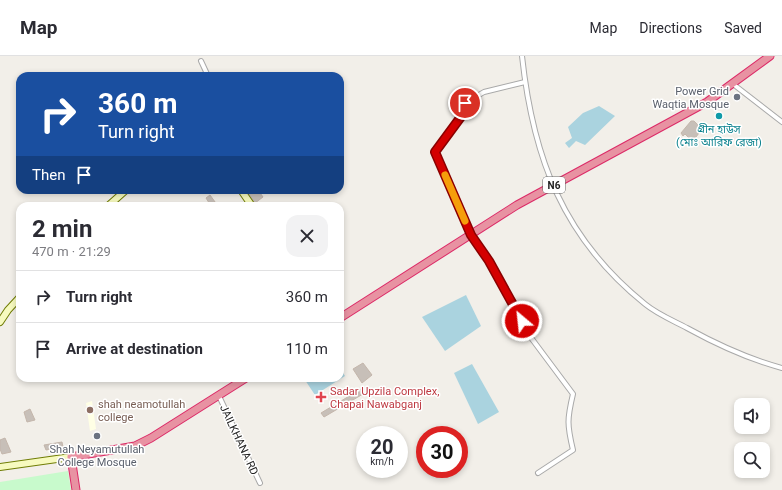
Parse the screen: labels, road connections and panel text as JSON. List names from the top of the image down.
{
  "streets": {
    "highway": ["N6"],
    "street": ["JAILKHANA RD"]
  },
  "places": {
    "other": [
      "Power Grid Waqtia Mosque",
      "গ্রীন হাউস (মোঃ আরিফ রেজা)",
      "shah neamotullah college",
      "Shah Neyamutullah College Mosque"
    ],
    "health": ["Sadar Upzila Complex, Chapai Nawabganj"]
  },
  "page": {
    "header": "Map",
    "nav": ["Map", "Directions", "Saved"],
    "turn": ["360 m", "Turn right"],
    "then": "Then",
    "heading": ["2 min", "470 m · 21:29"],
    "list": [
      {
        "name": "Turn right",
        "value": "360 m"
      },
      {
        "name": "Arrive at destination",
        "value": "110 m"
      }
    ],
    "speed": "20 km/h",
    "limit": "30"
  }
}
